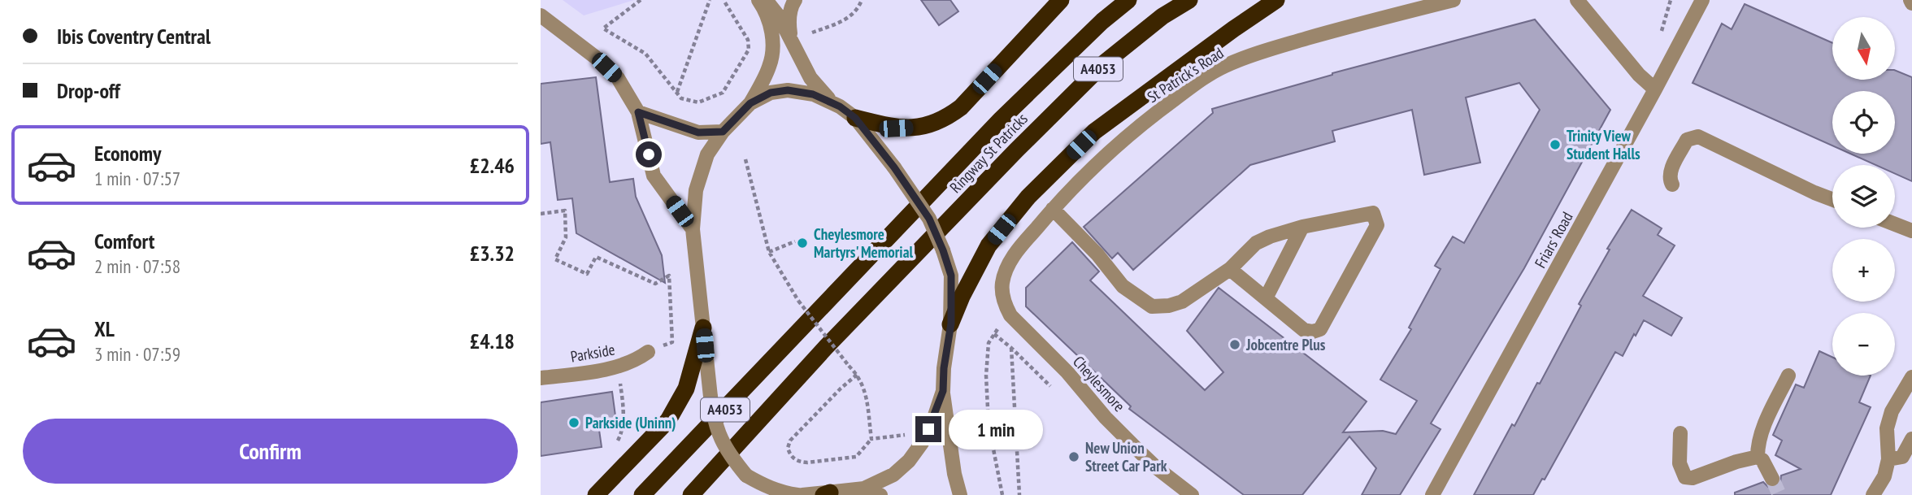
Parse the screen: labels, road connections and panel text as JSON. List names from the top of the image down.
{
  "streets": {
    "highway": ["A4053", "Ringway St Patricks"],
    "street": [
      "St Patrick's Road",
      "Friars' Road",
      "Parkside",
      "Cheylesmore"
    ]
  },
  "crossings": [
    ["St Patrick's Road", "Cheylesmore"]
  ],
  "places": [
    "Trinity View Student Halls",
    "Cheylesmore Martyrs' Memorial",
    "Jobcentre Plus",
    "Parkside (Uninn)",
    "New Union Street Car Park"
  ],
  "north": "bottom",
  "page": {
    "banner": ["Ibis Coventry Central", "Drop-off"],
    "map_buttons": ["+", "−"],
    "list": [
      {
        "name": "Economy",
        "note": "1 min · 07:57",
        "value": "£2.46"
      },
      {
        "name": "Comfort",
        "note": "2 min · 07:58",
        "value": "£3.32"
      },
      {
        "name": "XL",
        "note": "3 min · 07:59",
        "value": "£4.18"
      }
    ],
    "buttons": "Confirm",
    "bubble": "1 min"
  }
}
